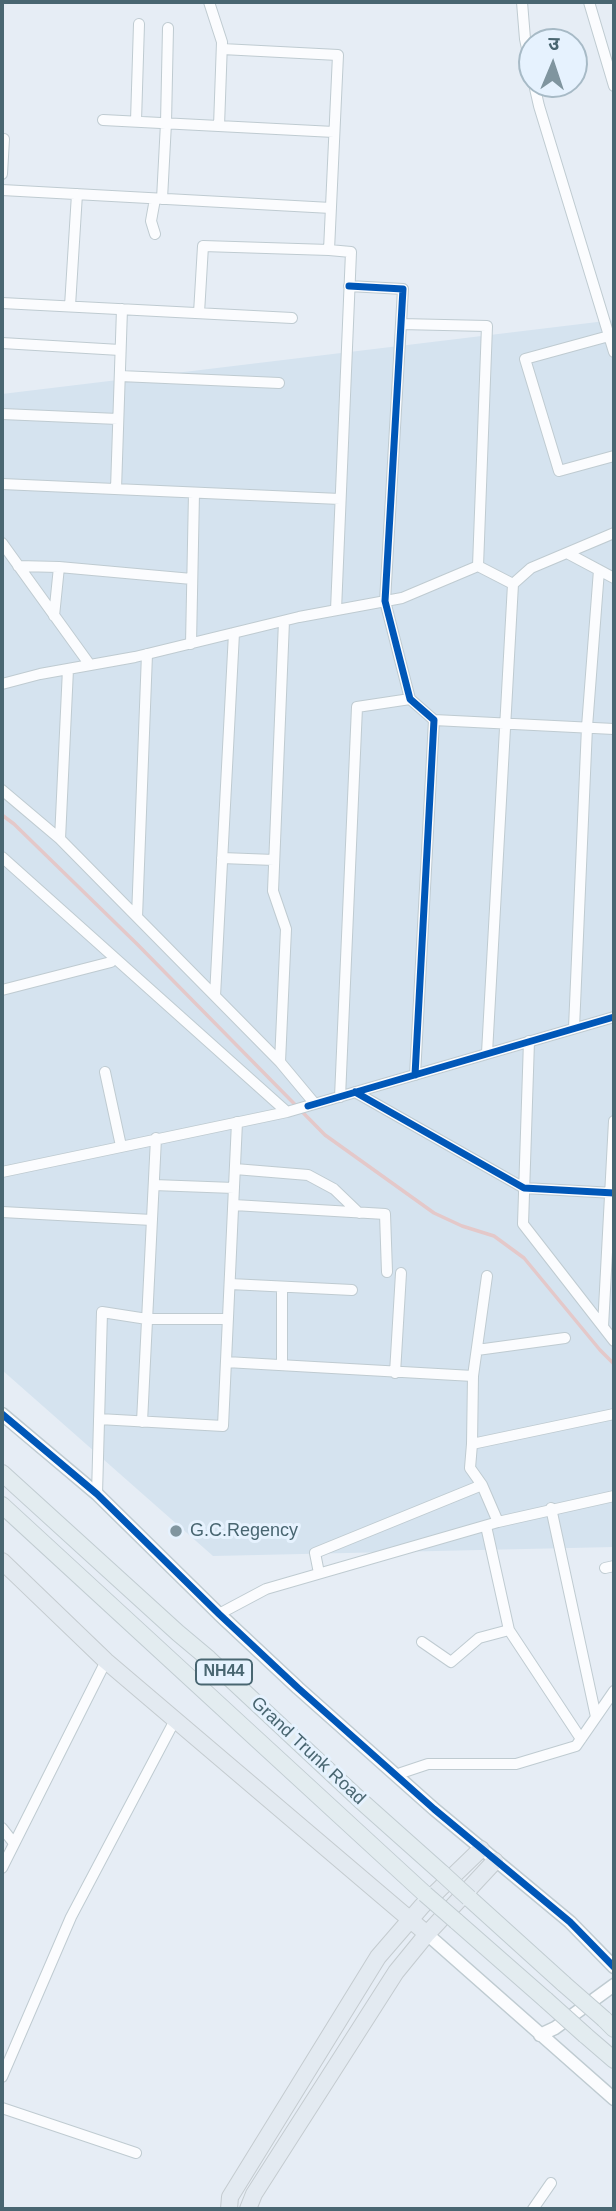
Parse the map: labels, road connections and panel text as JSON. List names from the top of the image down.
{
  "streets": {
    "highway": ["NH44", "Grand Trunk Road"]
  },
  "places": ["G.C.Regency"],
  "north": "top"
}
